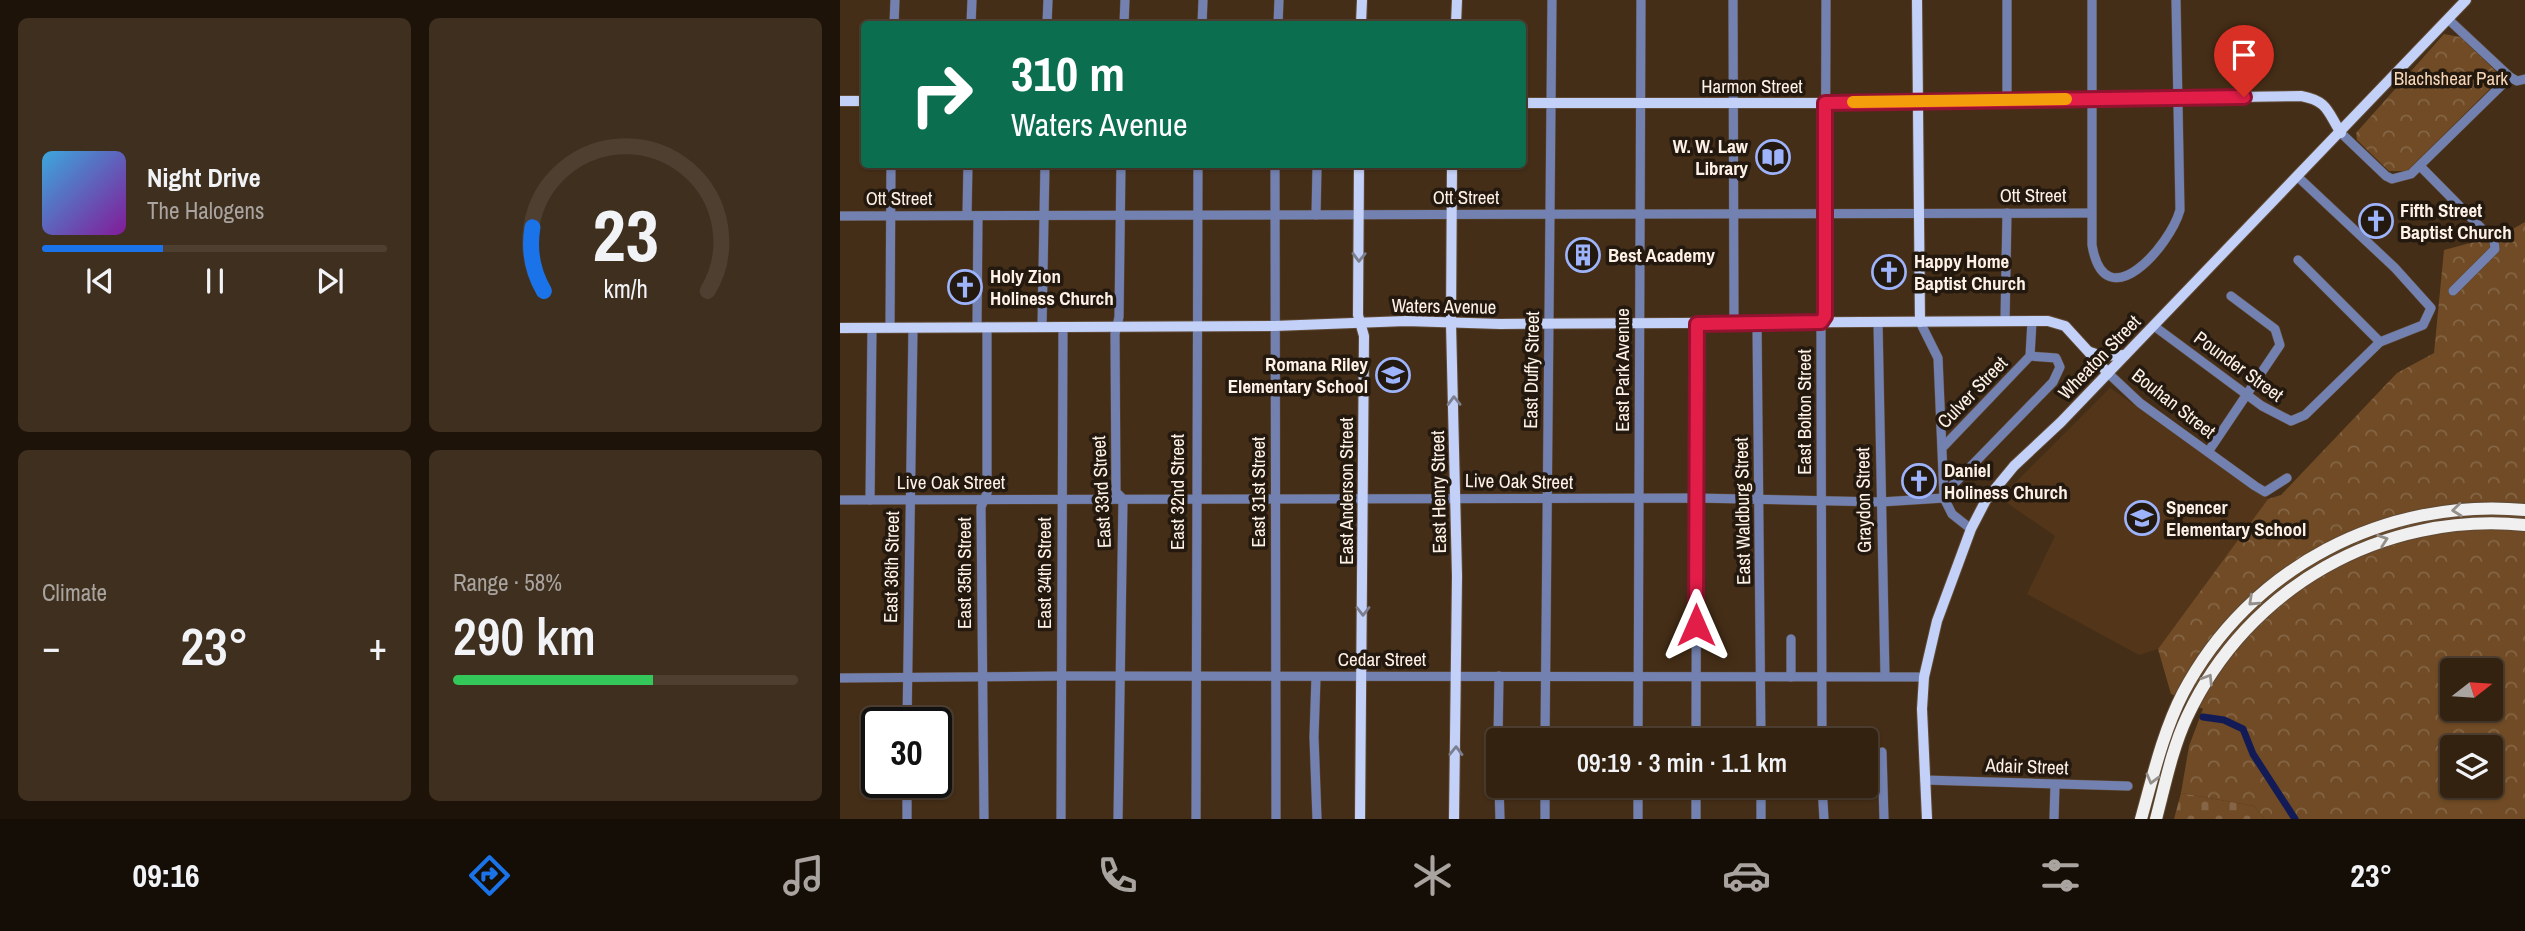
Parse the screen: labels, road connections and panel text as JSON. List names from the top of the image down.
{
  "streets": {
    "main road": [
      "Harmon Street",
      "Waters Avenue",
      "Wheaton Street",
      "Bouhan Street",
      "East Anderson Street",
      "East Henry Street"
    ],
    "street": [
      "Ott Street",
      "Pounder Street",
      "East Duffy Street",
      "East Park Avenue",
      "Culver Street",
      "East Bolton Street",
      "Live Oak Street",
      "East 33rd Street",
      "East 32nd Street",
      "East 31st Street",
      "Graydon Street",
      "East Waldburg Street",
      "East 36th Street",
      "East 35th Street",
      "East 34th Street",
      "Cedar Street",
      "Adair Street"
    ]
  },
  "crossings": [
    ["Harmon Street", "Wheaton Street"],
    ["Harmon Street", "East Duffy Street"],
    ["Harmon Street", "East Park Avenue"],
    ["Harmon Street", "East Bolton Street"],
    ["Ott Street", "East Duffy Street"],
    ["Ott Street", "East Park Avenue"],
    ["Ott Street", "East Bolton Street"],
    ["Ott Street", "East Anderson Street"],
    ["Ott Street", "East 33rd Street"],
    ["Ott Street", "East 32nd Street"],
    ["Ott Street", "East 31st Street"],
    ["Ott Street", "East Henry Street"],
    ["Ott Street", "East 35th Street"],
    ["Waters Avenue", "East Duffy Street"],
    ["Waters Avenue", "East Park Avenue"],
    ["Waters Avenue", "Culver Street"],
    ["Waters Avenue", "Bouhan Street"],
    ["Waters Avenue", "East Bolton Street"],
    ["Waters Avenue", "East Anderson Street"],
    ["Waters Avenue", "East 33rd Street"],
    ["Waters Avenue", "East 32nd Street"],
    ["Waters Avenue", "East 31st Street"],
    ["Waters Avenue", "East Henry Street"],
    ["Waters Avenue", "Graydon Street"],
    ["Waters Avenue", "East Waldburg Street"],
    ["Waters Avenue", "East 36th Street"],
    ["Waters Avenue", "East 35th Street"],
    ["Waters Avenue", "East 34th Street"],
    ["Wheaton Street", "Pounder Street"],
    ["Wheaton Street", "Bouhan Street"],
    ["Wheaton Street", "Cedar Street"],
    ["Wheaton Street", "Adair Street"],
    ["East Duffy Street", "Live Oak Street"],
    ["East Duffy Street", "Cedar Street"],
    ["East Park Avenue", "Live Oak Street"],
    ["East Park Avenue", "Cedar Street"],
    ["East Bolton Street", "Live Oak Street"],
    ["East Bolton Street", "Cedar Street"],
    ["Live Oak Street", "East Anderson Street"],
    ["Live Oak Street", "East 33rd Street"],
    ["Live Oak Street", "East 32nd Street"],
    ["Live Oak Street", "East 31st Street"],
    ["Live Oak Street", "East Henry Street"],
    ["Live Oak Street", "Graydon Street"],
    ["Live Oak Street", "East Waldburg Street"],
    ["Live Oak Street", "East 36th Street"],
    ["Live Oak Street", "East 35th Street"],
    ["Live Oak Street", "East 34th Street"],
    ["East Anderson Street", "Cedar Street"],
    ["East 33rd Street", "Cedar Street"],
    ["East 32nd Street", "Cedar Street"],
    ["East 31st Street", "Cedar Street"],
    ["East Henry Street", "Cedar Street"],
    ["Graydon Street", "Cedar Street"],
    ["East Waldburg Street", "Cedar Street"],
    ["East 36th Street", "Cedar Street"],
    ["East 35th Street", "Cedar Street"],
    ["East 34th Street", "Cedar Street"]
  ],
  "one_way": ["East Anderson Street", "East Henry Street"],
  "parks": ["Blachshear Park"],
  "places": {
    "library": ["W. W. Law Library"],
    "church": [
      "Fifth Street Baptist Church",
      "Happy Home Baptist Church",
      "Holy Zion Holiness Church",
      "Daniel Holiness Church"
    ],
    "building": ["Best Academy"],
    "school or university": ["Romana Riley Elementary School", "Spencer Elementary School"]
  },
  "north": "right",
  "page": {
    "turn": ["310 m", "Waters Avenue"],
    "song": ["Night Drive", "The Halogens"],
    "tile": [
      "Climate",
      ["Range · 58%", "290 km"]
    ],
    "heat": ["−", "23°", "+"],
    "limit": "30",
    "trip": "09:19 · 3 min · 1.1 km",
    "tabs": ["09:16", "23°"],
    "gauge": ["23", "km/h"]
  }
}
